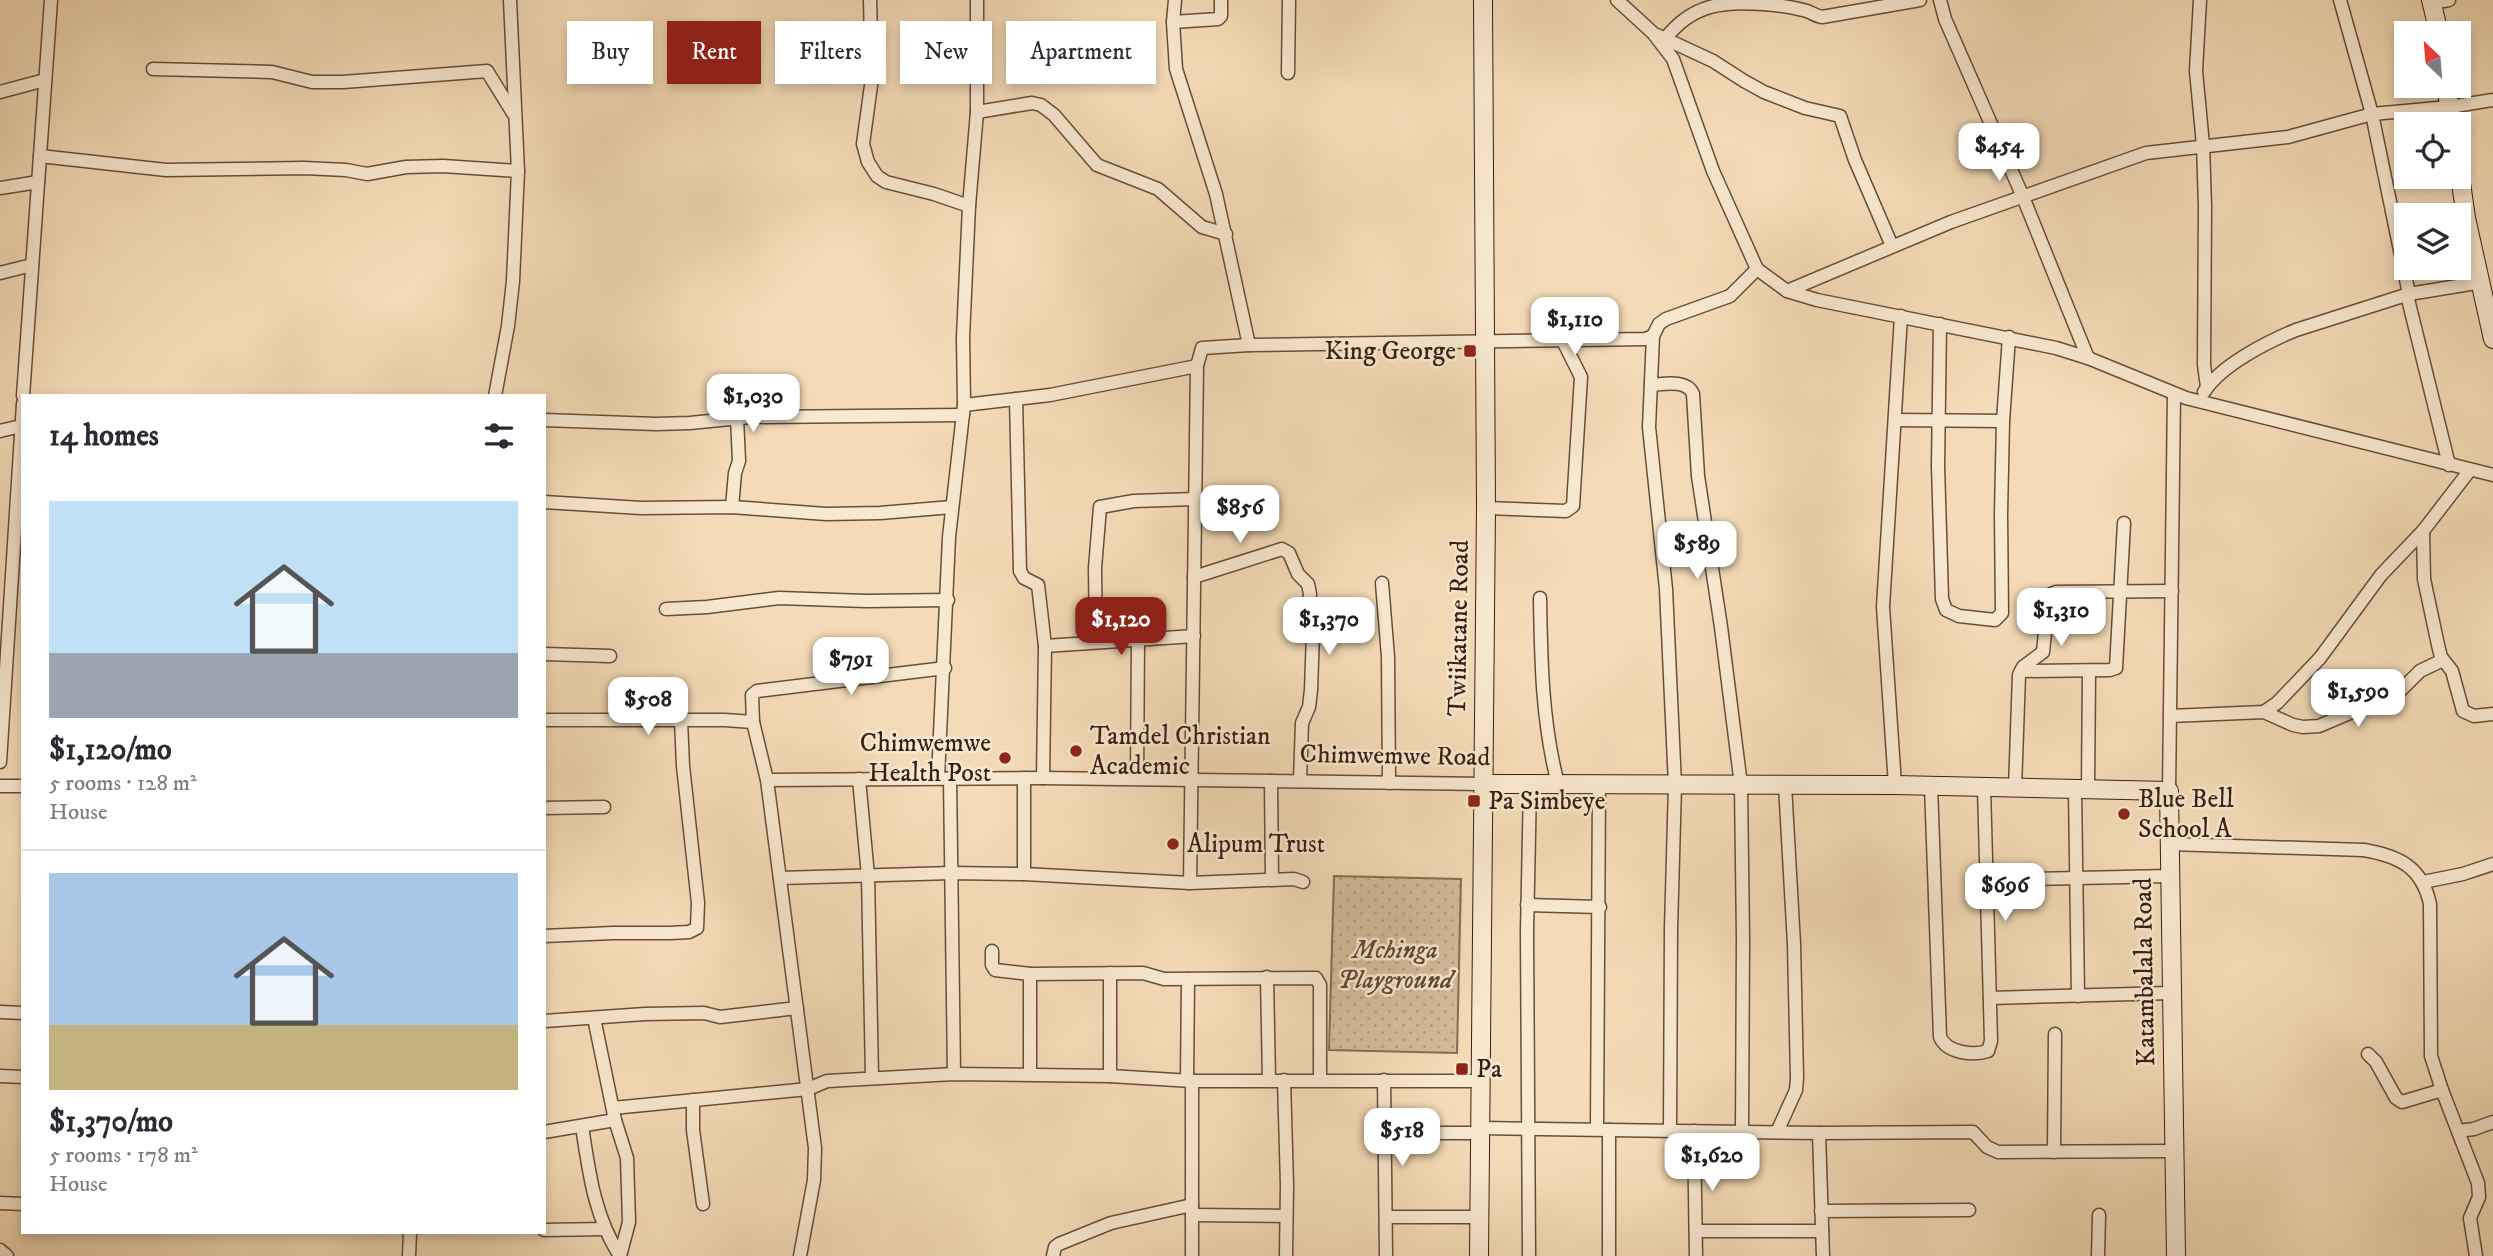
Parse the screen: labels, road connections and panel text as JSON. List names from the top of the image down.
{
  "streets": {
    "main road": ["Twiikatane Road", "Chimwemwe Road", "Katambalala Road"]
  },
  "crossings": [
    ["Twiikatane Road", "Chimwemwe Road"],
    ["Chimwemwe Road", "Katambalala Road"]
  ],
  "parks": ["Mchinga Playground"],
  "places": {
    "transit": ["King George", "Pa Simbeye", "Pa"],
    "other": [
      "Tamdel Christian Academic",
      "Chimwemwe Health Post",
      "Blue Bell School A",
      "Alipum Trust"
    ]
  },
  "north": "top left",
  "page": {
    "chip": [
      "Buy",
      "Rent",
      "Filters",
      "New",
      "Apartment"
    ],
    "price": [
      "$454",
      "$1,110",
      "$1,030",
      "$856",
      "$589",
      "$1,310",
      "$1,120",
      "$1,370",
      "$791",
      "$1,590",
      "$508",
      "$696",
      "$518",
      "$1,620"
    ],
    "heading": "14 homes",
    "list": [
      {
        "name": "$1,120/mo",
        "note": "5 rooms · 128 m² · House"
      },
      {
        "name": "$1,370/mo",
        "note": "5 rooms · 178 m² · House"
      }
    ]
  }
}
